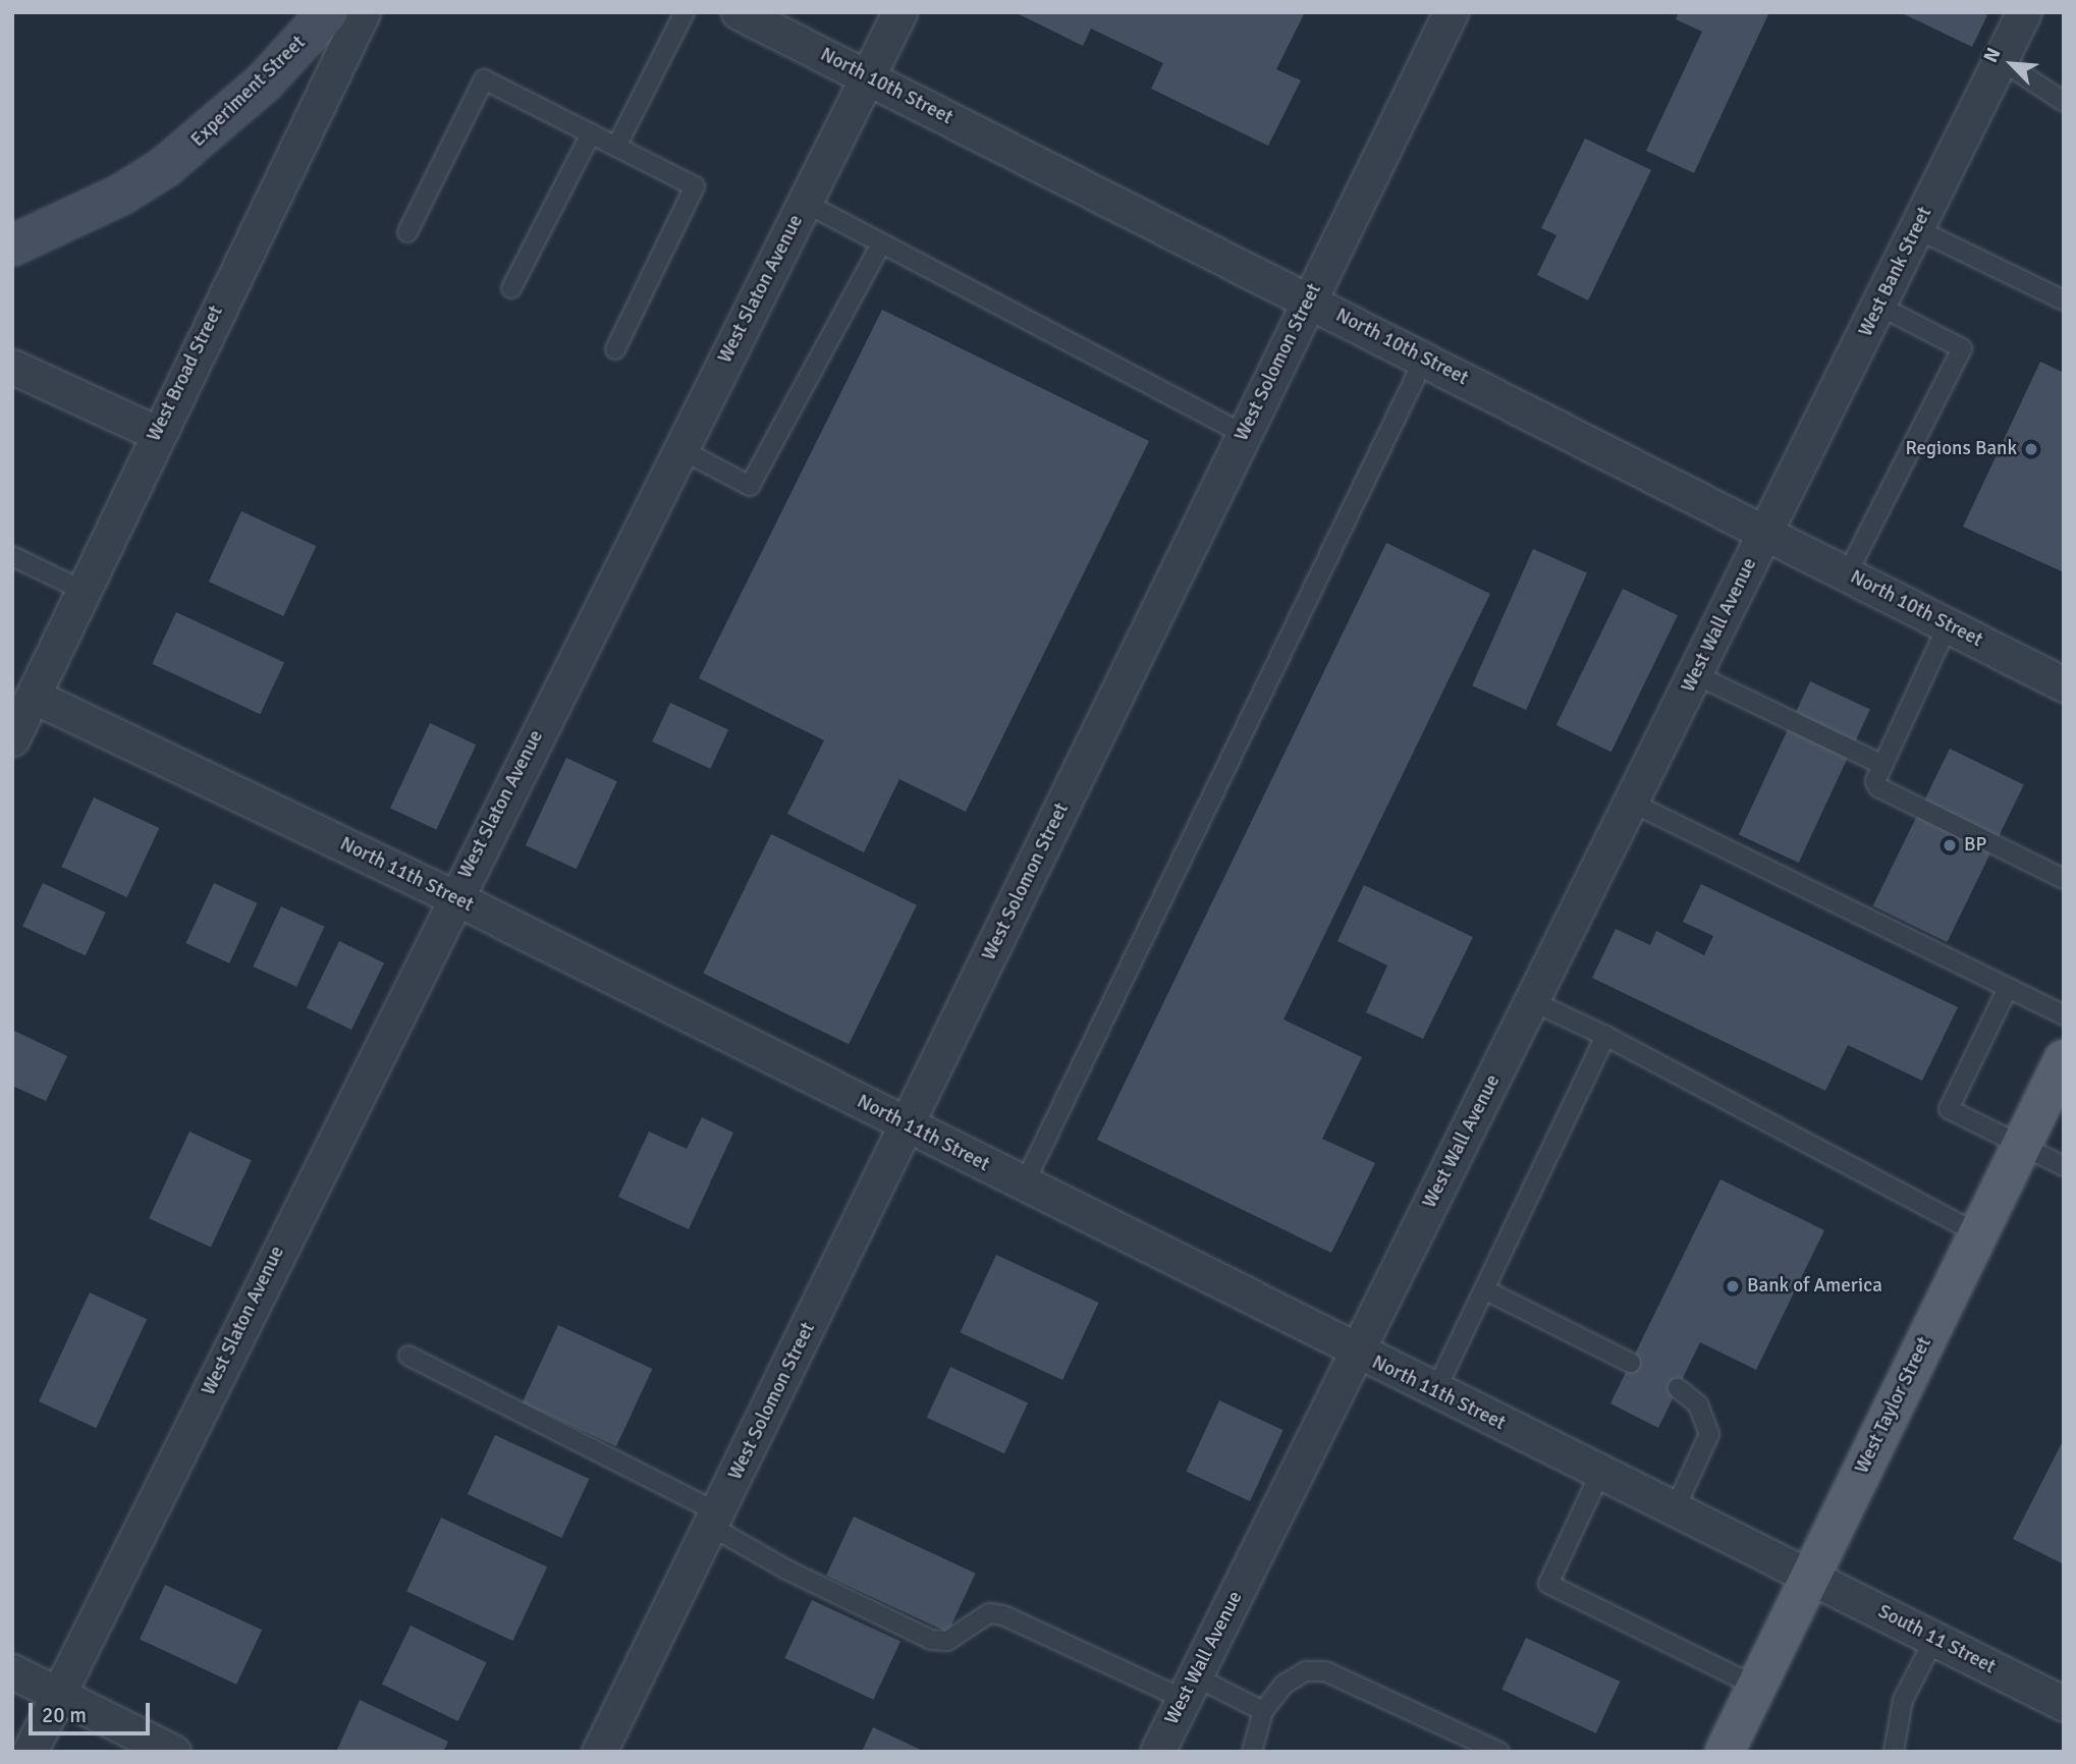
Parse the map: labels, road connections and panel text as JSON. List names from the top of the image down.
{
  "streets": {
    "main road": ["Experiment Street", "West Taylor Street"],
    "street": [
      "North 10th Street",
      "West Bank Street",
      "West Slaton Avenue",
      "West Solomon Street",
      "West Broad Street",
      "West Wall Avenue",
      "North 11th Street",
      "South 11 Street"
    ]
  },
  "crossings": [
    ["North 10th Street", "West Bank Street"],
    ["North 10th Street", "West Slaton Avenue"],
    ["North 10th Street", "West Solomon Street"],
    ["North 10th Street", "West Wall Avenue"],
    ["West Bank Street", "West Wall Avenue"],
    ["West Slaton Avenue", "North 11th Street"],
    ["West Solomon Street", "North 11th Street"],
    ["West Broad Street", "North 11th Street"],
    ["West Wall Avenue", "North 11th Street"],
    ["North 11th Street", "West Taylor Street"],
    ["North 11th Street", "South 11 Street"],
    ["West Taylor Street", "South 11 Street"]
  ],
  "places": ["Regions Bank", "BP", "Bank of America"],
  "scale_bar": "20 m",
  "north": "top left"
}
